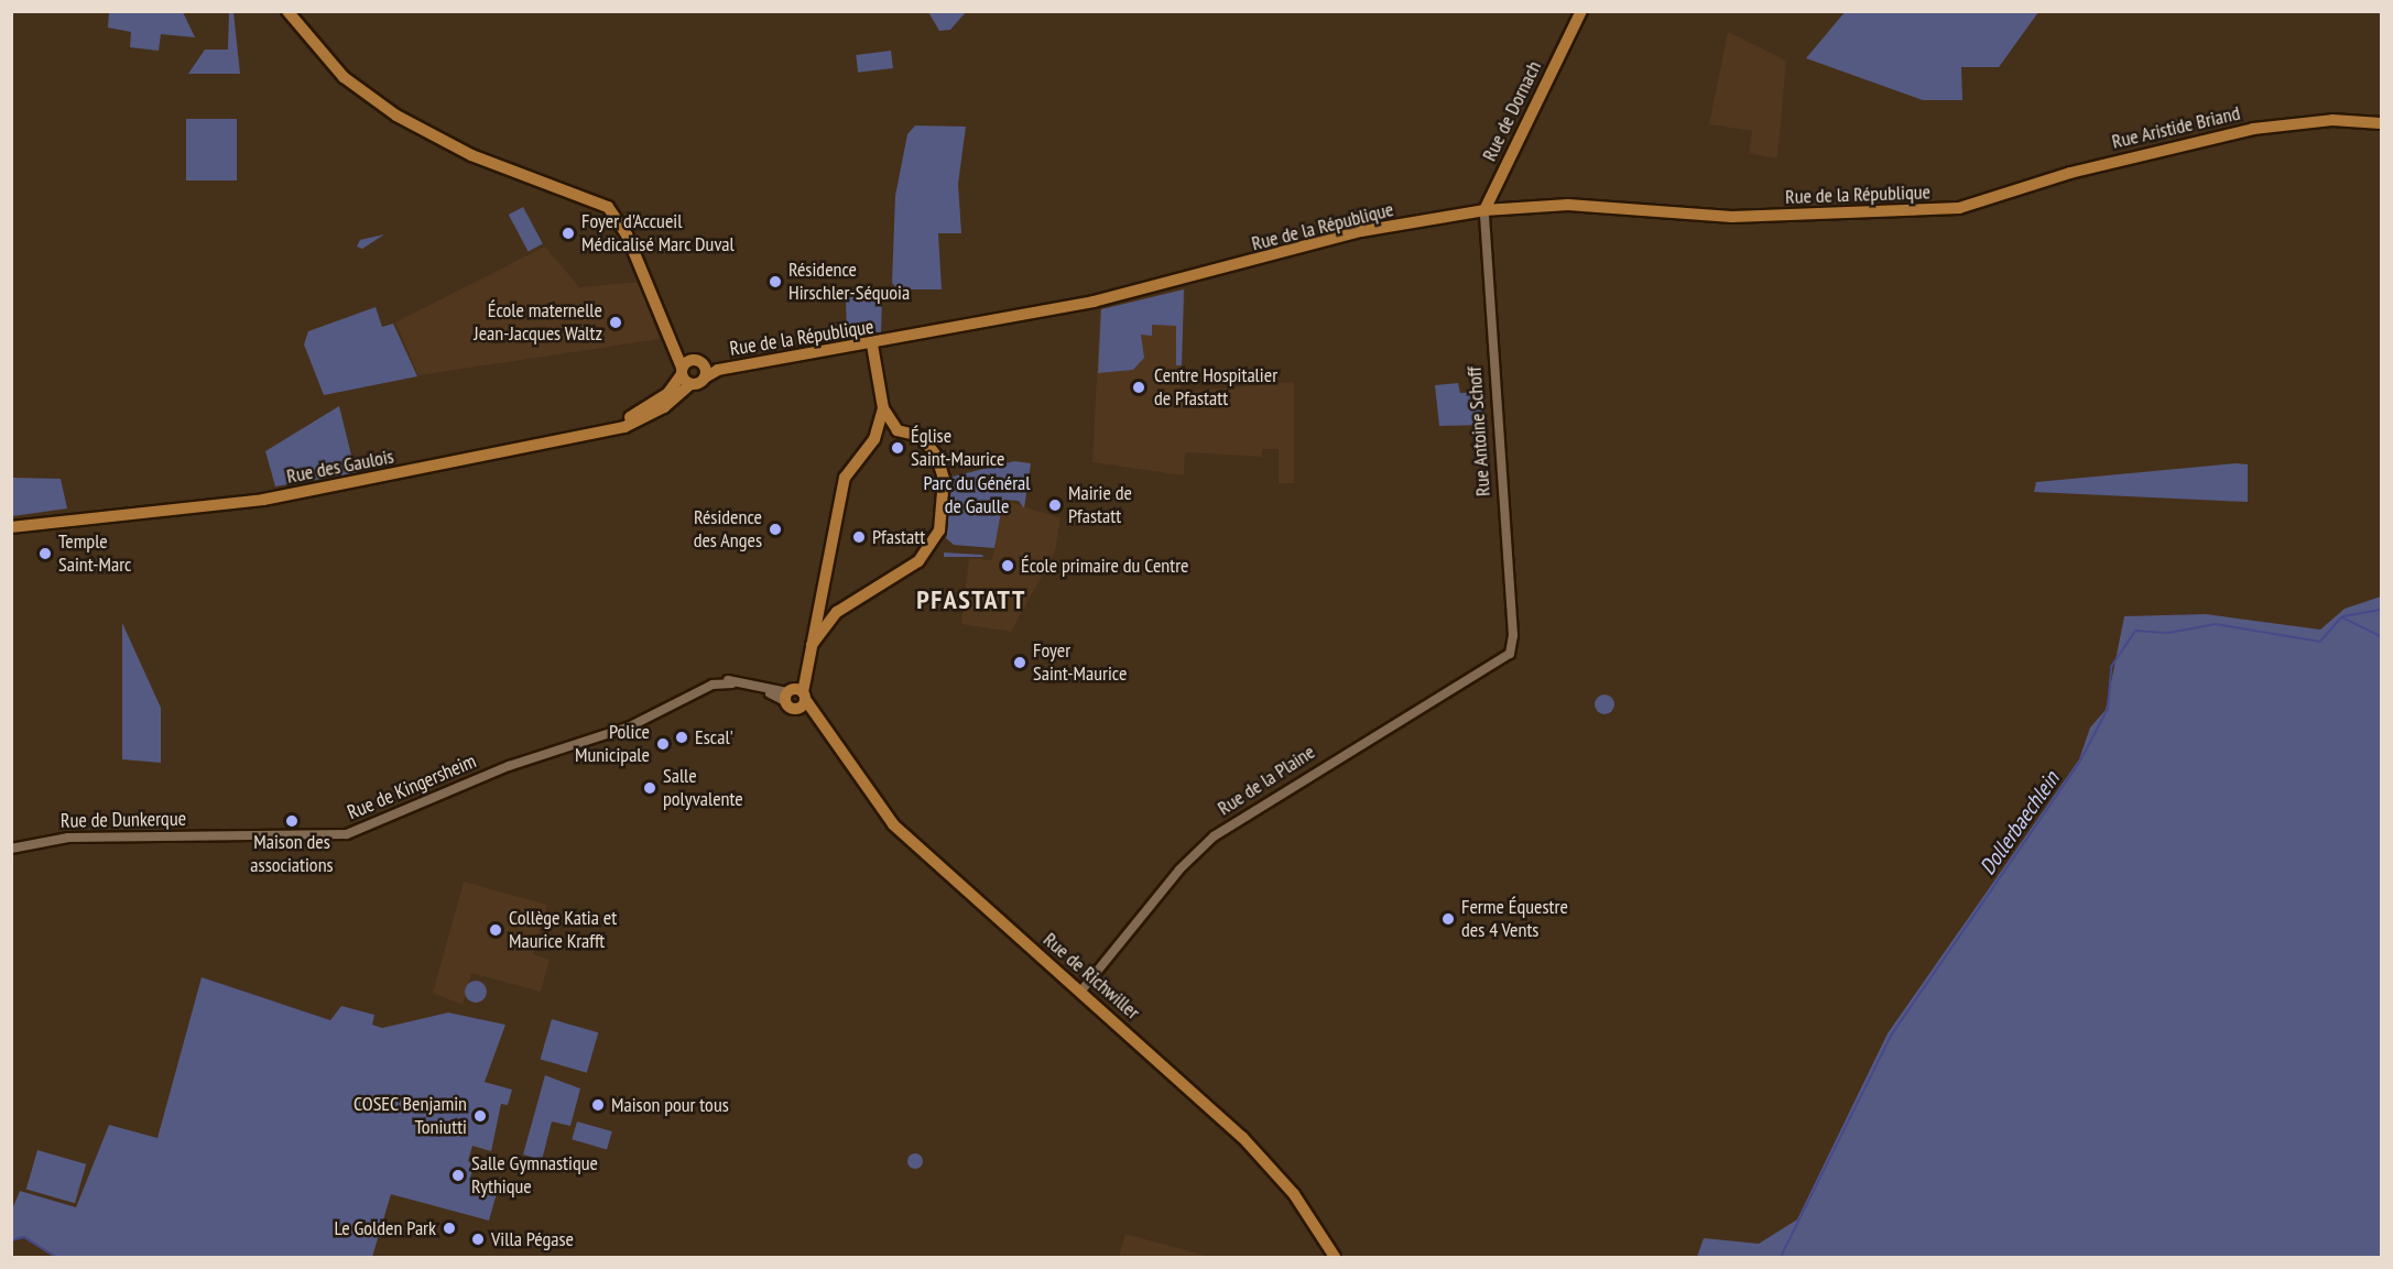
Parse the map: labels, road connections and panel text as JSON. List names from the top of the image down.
{
  "streets": {
    "main road": [
      "Rue de Dornach",
      "Rue Aristide Briand",
      "Rue de la République",
      "Rue des Gaulois",
      "Rue de Richwiller"
    ],
    "street": [
      "Rue Antoine Schoff",
      "Rue de la Plaine",
      "Rue de Kingersheim",
      "Rue de Dunkerque"
    ]
  },
  "crossings": [
    ["Rue de Dornach", "Rue de la République"],
    ["Rue de Dornach", "Rue Antoine Schoff"],
    ["Rue Aristide Briand", "Rue de la République"],
    ["Rue de la République", "Rue Antoine Schoff"],
    ["Rue de la République", "Rue des Gaulois"],
    ["Rue Antoine Schoff", "Rue de la Plaine"],
    ["Rue de la Plaine", "Rue de Richwiller"],
    ["Rue de Kingersheim", "Rue de Dunkerque"],
    ["Rue de Kingersheim", "Rue de Richwiller"]
  ],
  "districts": ["PFASTATT"],
  "water": ["Dollerbaechlein"],
  "parks": ["Parc du Général de Gaulle"],
  "places": [
    "Foyer d'Accueil Médicalisé Marc Duval",
    "Résidence Hirschler-Séquoia",
    "École maternelle Jean-Jacques Waltz",
    "Centre Hospitalier de Pfastatt",
    "Église Saint-Maurice",
    "Mairie de Pfastatt",
    "Résidence des Anges",
    "Pfastatt",
    "Temple Saint-Marc",
    "École primaire du Centre",
    "Foyer Saint-Maurice",
    "Escal'",
    "Police Municipale",
    "Salle polyvalente",
    "Maison des associations",
    "Ferme Équestre des 4 Vents",
    "Collège Katia et Maurice Krafft",
    "Maison pour tous",
    "COSEC Benjamin Toniutti",
    "Salle Gymnastique Rythique",
    "Le Golden Park",
    "Villa Pégase"
  ]
}
